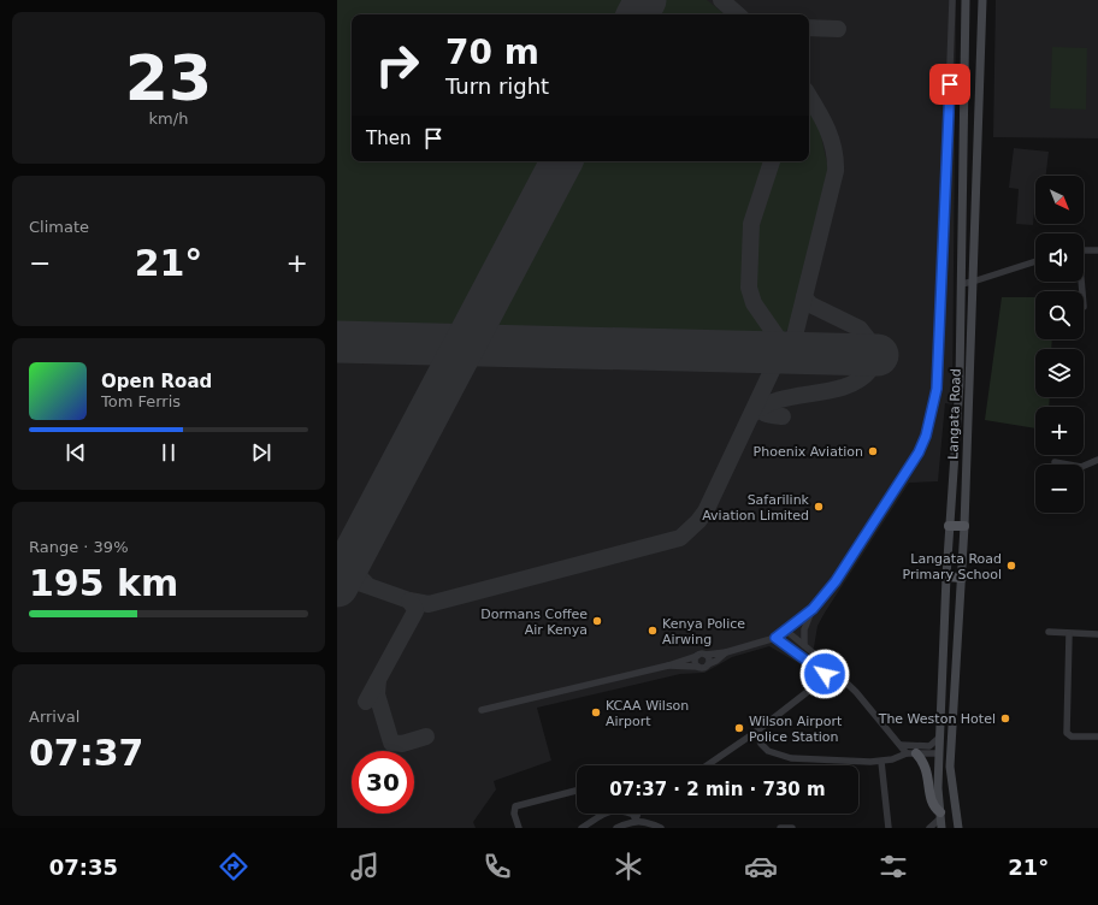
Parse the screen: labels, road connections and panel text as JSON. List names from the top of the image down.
{
  "streets": {
    "main road": ["Langata Road"]
  },
  "places": [
    "Phoenix Aviation",
    "Safarilink Aviation Limited",
    "Langata Road Primary School",
    "Dormans Coffee Air Kenya",
    "Kenya Police Airwing",
    "KCAA Wilson Airport",
    "The Weston Hotel",
    "Wilson Airport Police Station"
  ],
  "north": "bottom right",
  "page": {
    "tile": [
      ["23", "km/h"],
      "Climate",
      ["Range · 39%", "195 km"],
      ["Arrival", "07:37"]
    ],
    "turn": ["70 m", "Turn right"],
    "then": "Then",
    "map_buttons": ["+", "−"],
    "heat": ["−", "21°", "+"],
    "song": ["Open Road", "Tom Ferris"],
    "limit": "30",
    "trip": "07:37 · 2 min · 730 m",
    "tabs": ["07:35", "21°"]
  }
}
